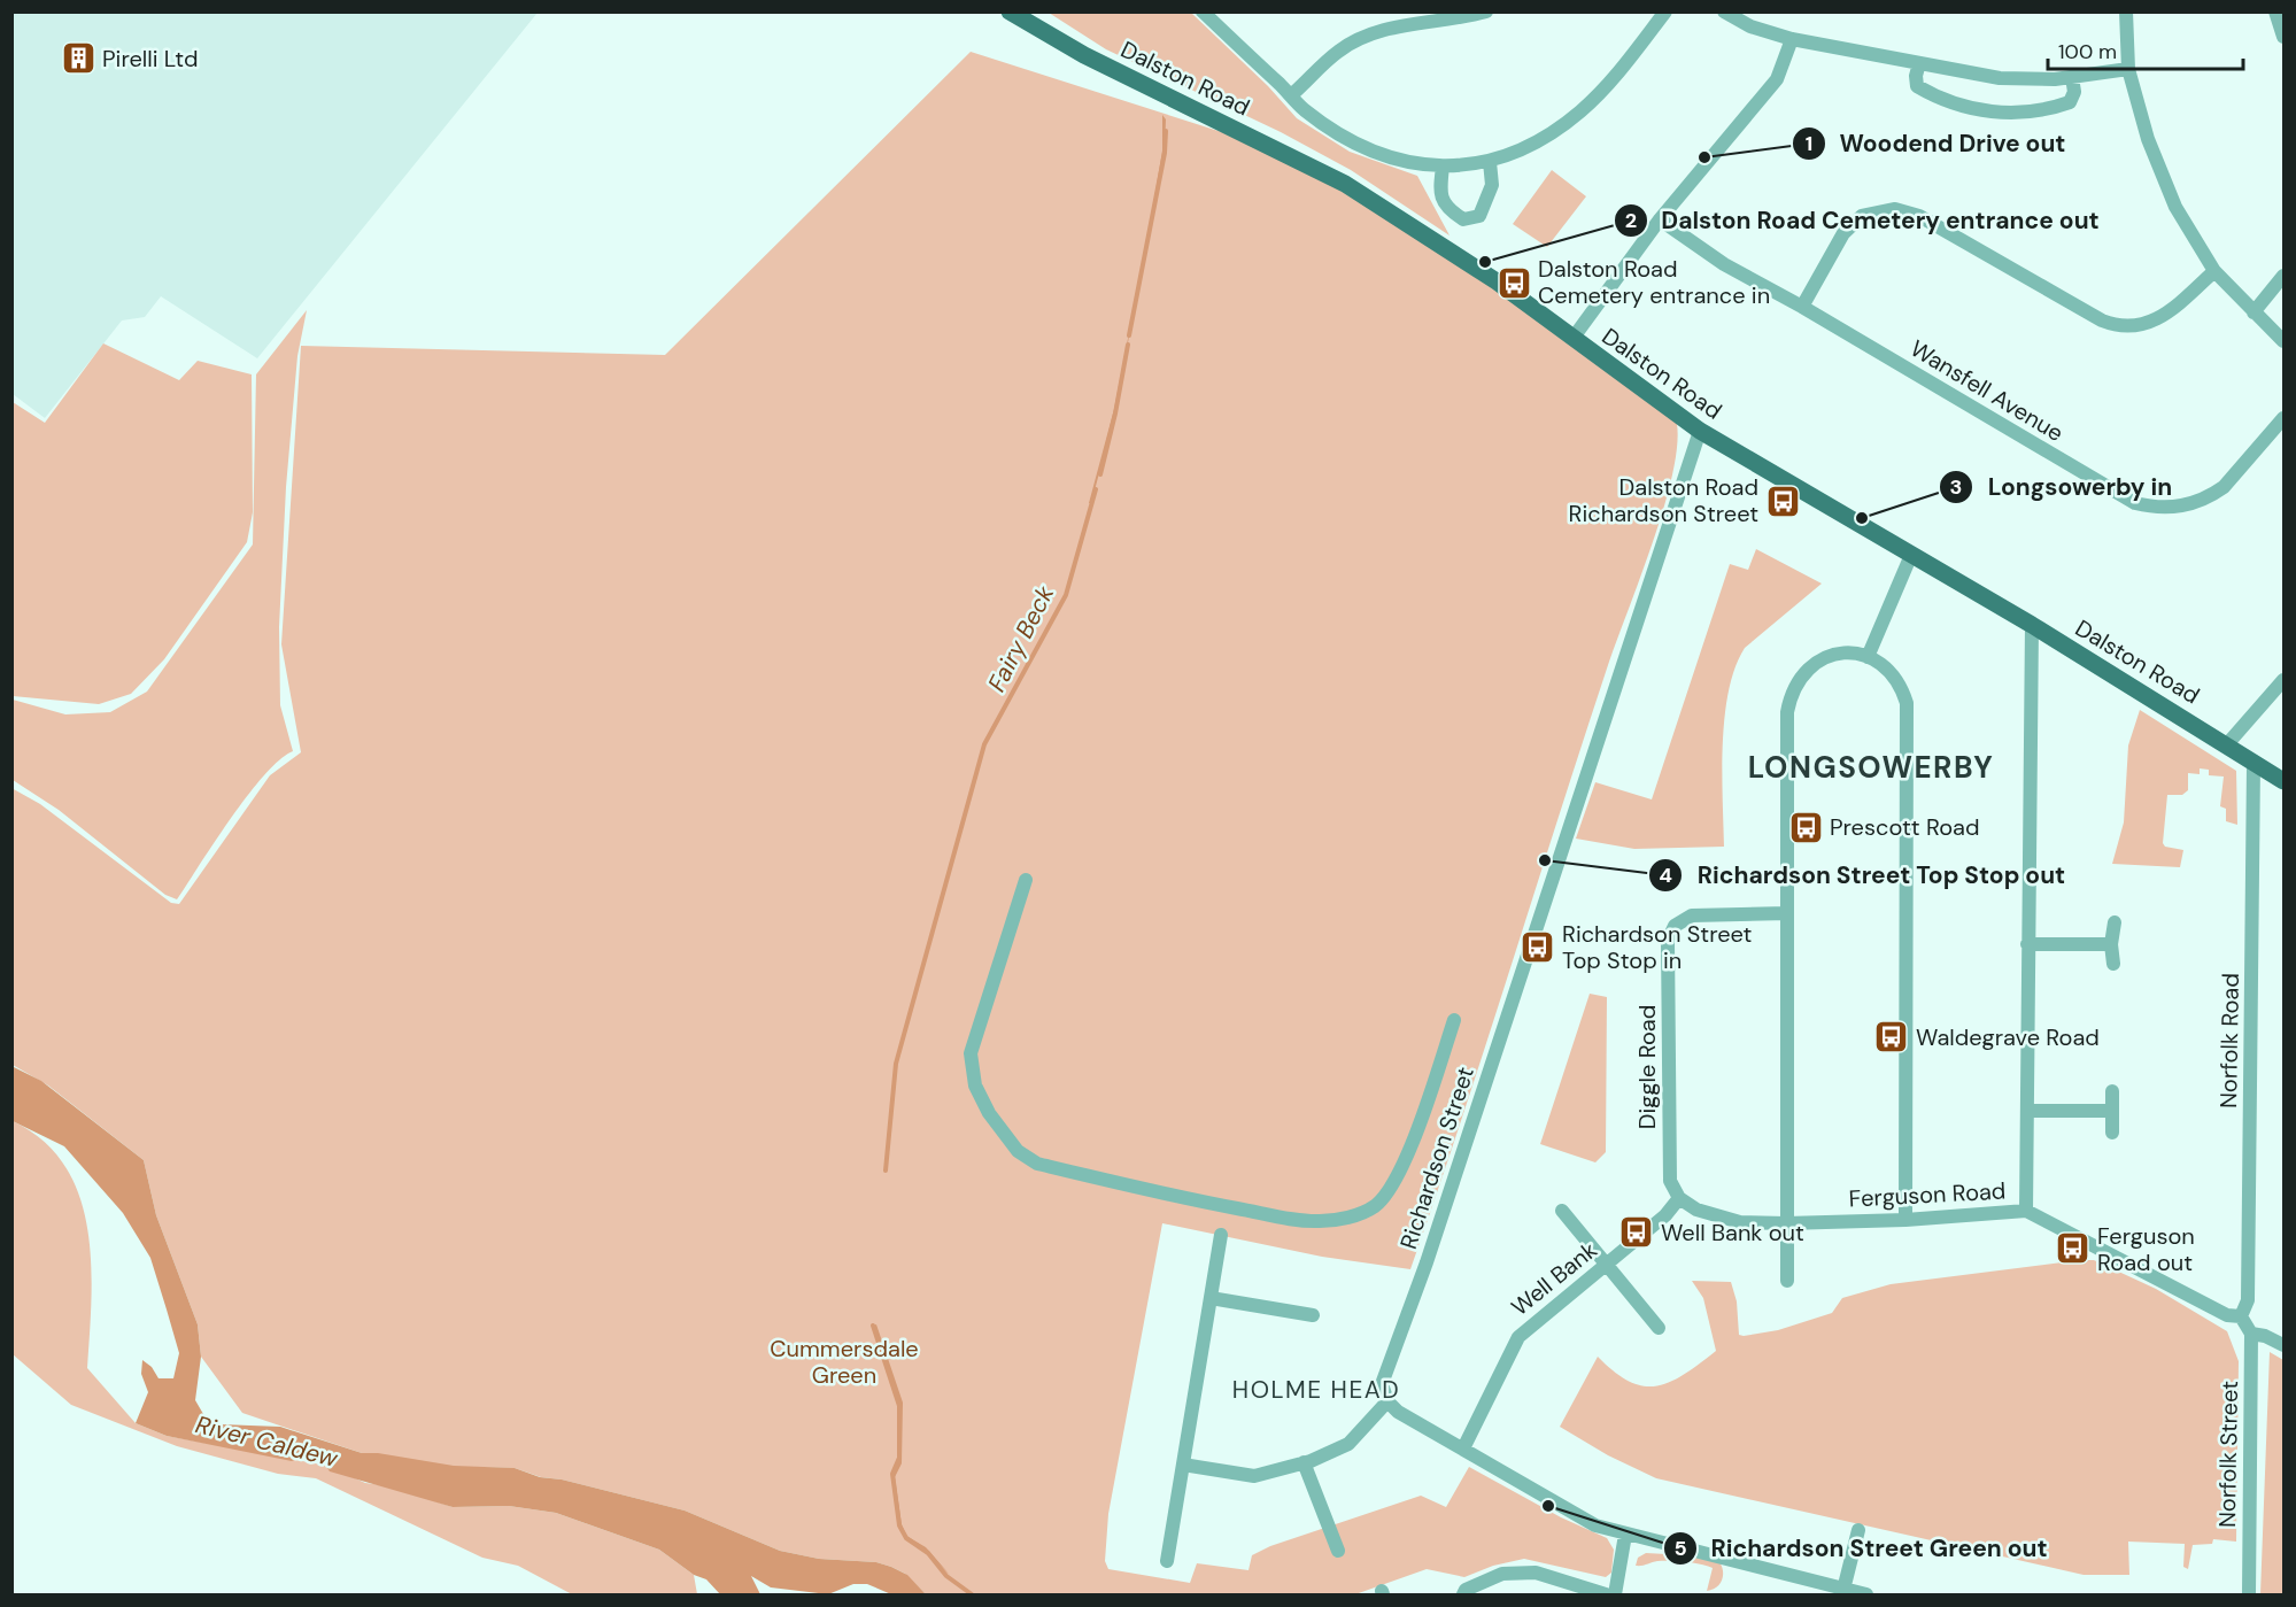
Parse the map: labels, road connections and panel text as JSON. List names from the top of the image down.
{
  "streets": {
    "main road": ["Dalston Road"],
    "street": [
      "Wansfell Avenue",
      "Norfolk Road",
      "Diggle Road",
      "Richardson Street",
      "Ferguson Road",
      "Well Bank",
      "Norfolk Street"
    ]
  },
  "crossings": [
    ["Dalston Road", "Norfolk Road"],
    ["Dalston Road", "Richardson Street"],
    ["Norfolk Road", "Ferguson Road"],
    ["Diggle Road", "Ferguson Road"],
    ["Diggle Road", "Well Bank"],
    ["Ferguson Road", "Well Bank"]
  ],
  "districts": ["LONGSOWERBY", "HOLME HEAD"],
  "water": ["Fairy Beck", "River Caldew"],
  "parks": ["Cummersdale Green"],
  "places": {
    "building": ["Pirelli Ltd"],
    "other": [
      "Woodend Drive out",
      "Dalston Road Cemetery entrance out",
      "Longsowerby in",
      "Richardson Street Top Stop out",
      "Richardson Street Green out"
    ],
    "bus stop": [
      "Dalston Road Cemetery entrance in",
      "Dalston Road Richardson Street",
      "Prescott Road",
      "Richardson Street Top Stop in",
      "Waldegrave Road",
      "Well Bank out",
      "Ferguson Road out"
    ]
  },
  "scale_bar": "100 m"
}
